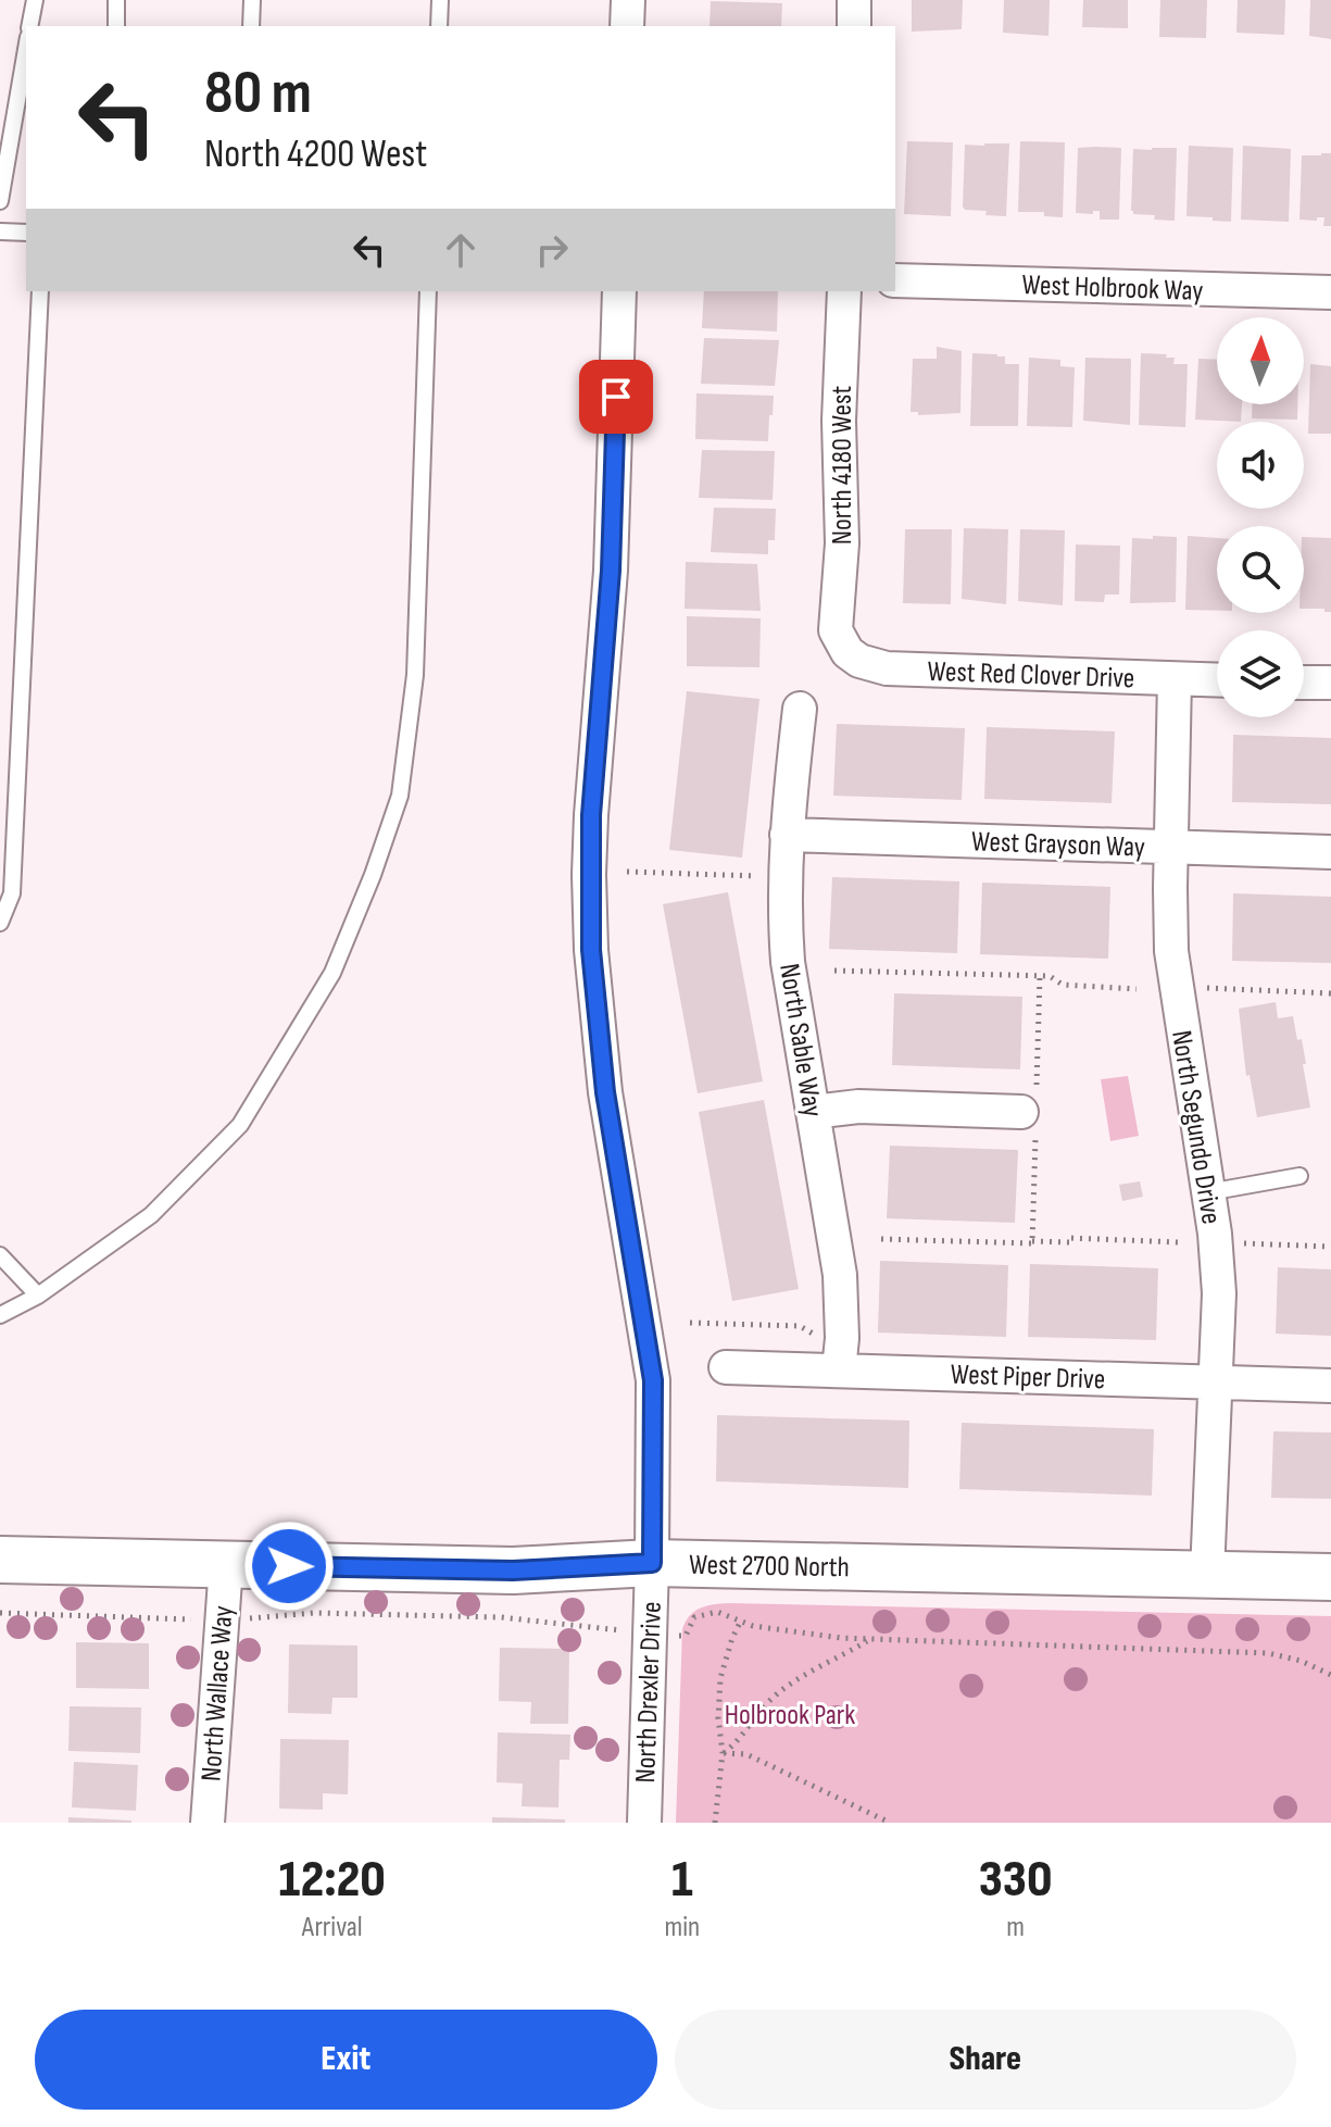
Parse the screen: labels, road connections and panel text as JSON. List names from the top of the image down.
{
  "streets": {
    "street": [
      "West Holbrook Way",
      "North 4180 West",
      "West Red Clover Drive",
      "West Grayson Way",
      "North Sable Way",
      "North Segundo Drive",
      "West Piper Drive",
      "West 2700 North",
      "North Drexler Drive",
      "North Wallace Way"
    ]
  },
  "crossings": [
    ["North 4180 West", "West Red Clover Drive"],
    ["West Red Clover Drive", "North Segundo Drive"],
    ["West Grayson Way", "North Sable Way"],
    ["West Grayson Way", "North Segundo Drive"],
    ["North Sable Way", "West Piper Drive"],
    ["North Segundo Drive", "West Piper Drive"],
    ["North Segundo Drive", "West 2700 North"],
    ["West 2700 North", "North Drexler Drive"],
    ["West 2700 North", "North Wallace Way"]
  ],
  "parks": ["Holbrook Park"],
  "north": "top",
  "page": {
    "turn": ["80 m", "North 4200 West"],
    "eta": [
      "12:20",
      "Arrival",
      "1",
      "min",
      "330",
      "m"
    ],
    "buttons": ["Exit", "Share"]
  }
}
